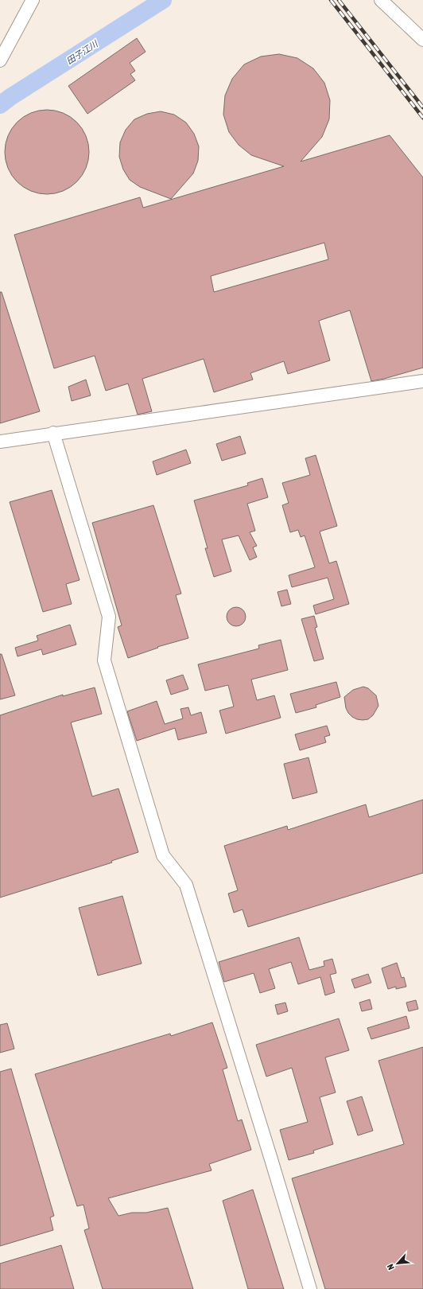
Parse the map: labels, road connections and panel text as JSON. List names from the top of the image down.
{
  "water": ["田子江川"],
  "north": "bottom left"
}
